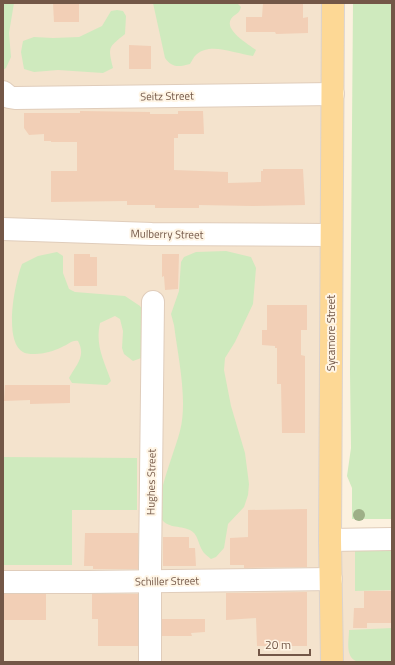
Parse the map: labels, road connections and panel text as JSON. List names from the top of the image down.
{
  "streets": {
    "main road": ["Sycamore Street"],
    "street": [
      "Seitz Street",
      "Mulberry Street",
      "Hughes Street",
      "Schiller Street"
    ]
  },
  "crossings": [
    ["Seitz Street", "Sycamore Street"],
    ["Mulberry Street", "Sycamore Street"],
    ["Sycamore Street", "Schiller Street"],
    ["Hughes Street", "Schiller Street"]
  ],
  "scale_bar": "20 m"
}
